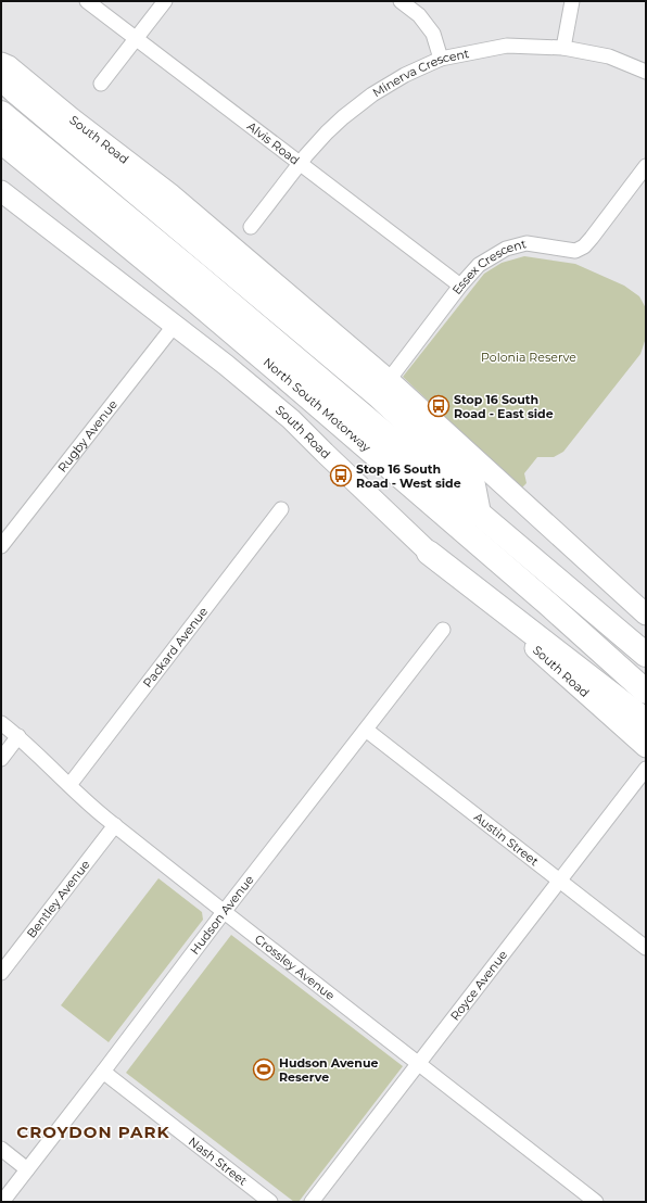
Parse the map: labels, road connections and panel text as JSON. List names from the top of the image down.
{
  "streets": {
    "highway": ["North South Motorway"],
    "main road": ["South Road"],
    "street": [
      "Minerva Crescent",
      "Alvis Road",
      "Essex Crescent",
      "Rugby Avenue",
      "Packard Avenue",
      "Austin Street",
      "Bentley Avenue",
      "Hudson Avenue",
      "Crossley Avenue",
      "Royce Avenue",
      "Nash Street"
    ]
  },
  "crossings": [
    ["Minerva Crescent", "Alvis Road"],
    ["South Road", "Essex Crescent"],
    ["South Road", "Rugby Avenue"],
    ["Alvis Road", "Essex Crescent"],
    ["Packard Avenue", "Crossley Avenue"],
    ["Austin Street", "Hudson Avenue"],
    ["Austin Street", "Royce Avenue"],
    ["Bentley Avenue", "Crossley Avenue"],
    ["Hudson Avenue", "Crossley Avenue"],
    ["Hudson Avenue", "Nash Street"],
    ["Crossley Avenue", "Royce Avenue"]
  ],
  "districts": ["CROYDON PARK"],
  "parks": ["Polonia Reserve"],
  "places": {
    "bus stop": ["Stop 16 South Road - East side", "Stop 16 South Road - West side"],
    "sports": ["Hudson Avenue Reserve"]
  }
}
